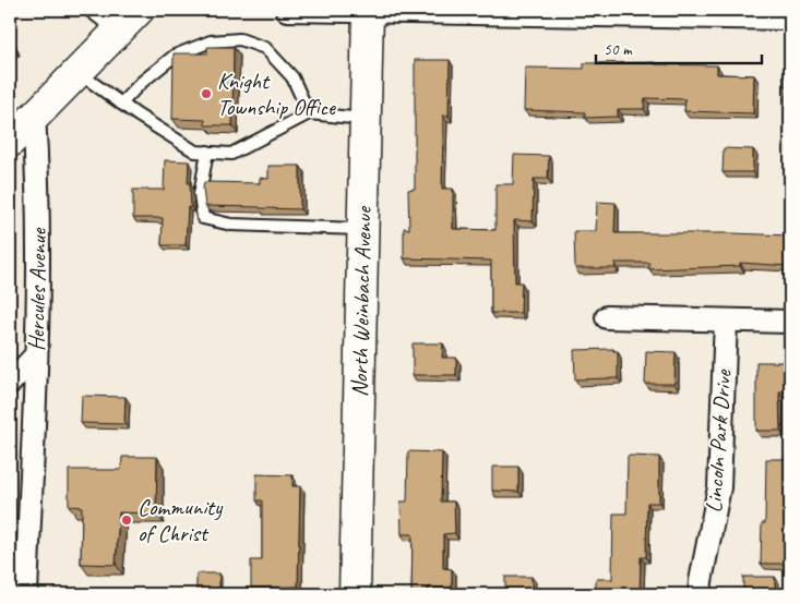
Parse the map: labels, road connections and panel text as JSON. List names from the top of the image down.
{
  "streets": {
    "main road": ["North Weinbach Avenue"],
    "street": ["Hercules Avenue", "Lincoln Park Drive"]
  },
  "places": ["Knight Township Office", "Community of Christ"],
  "scale_bar": "50 m"
}
